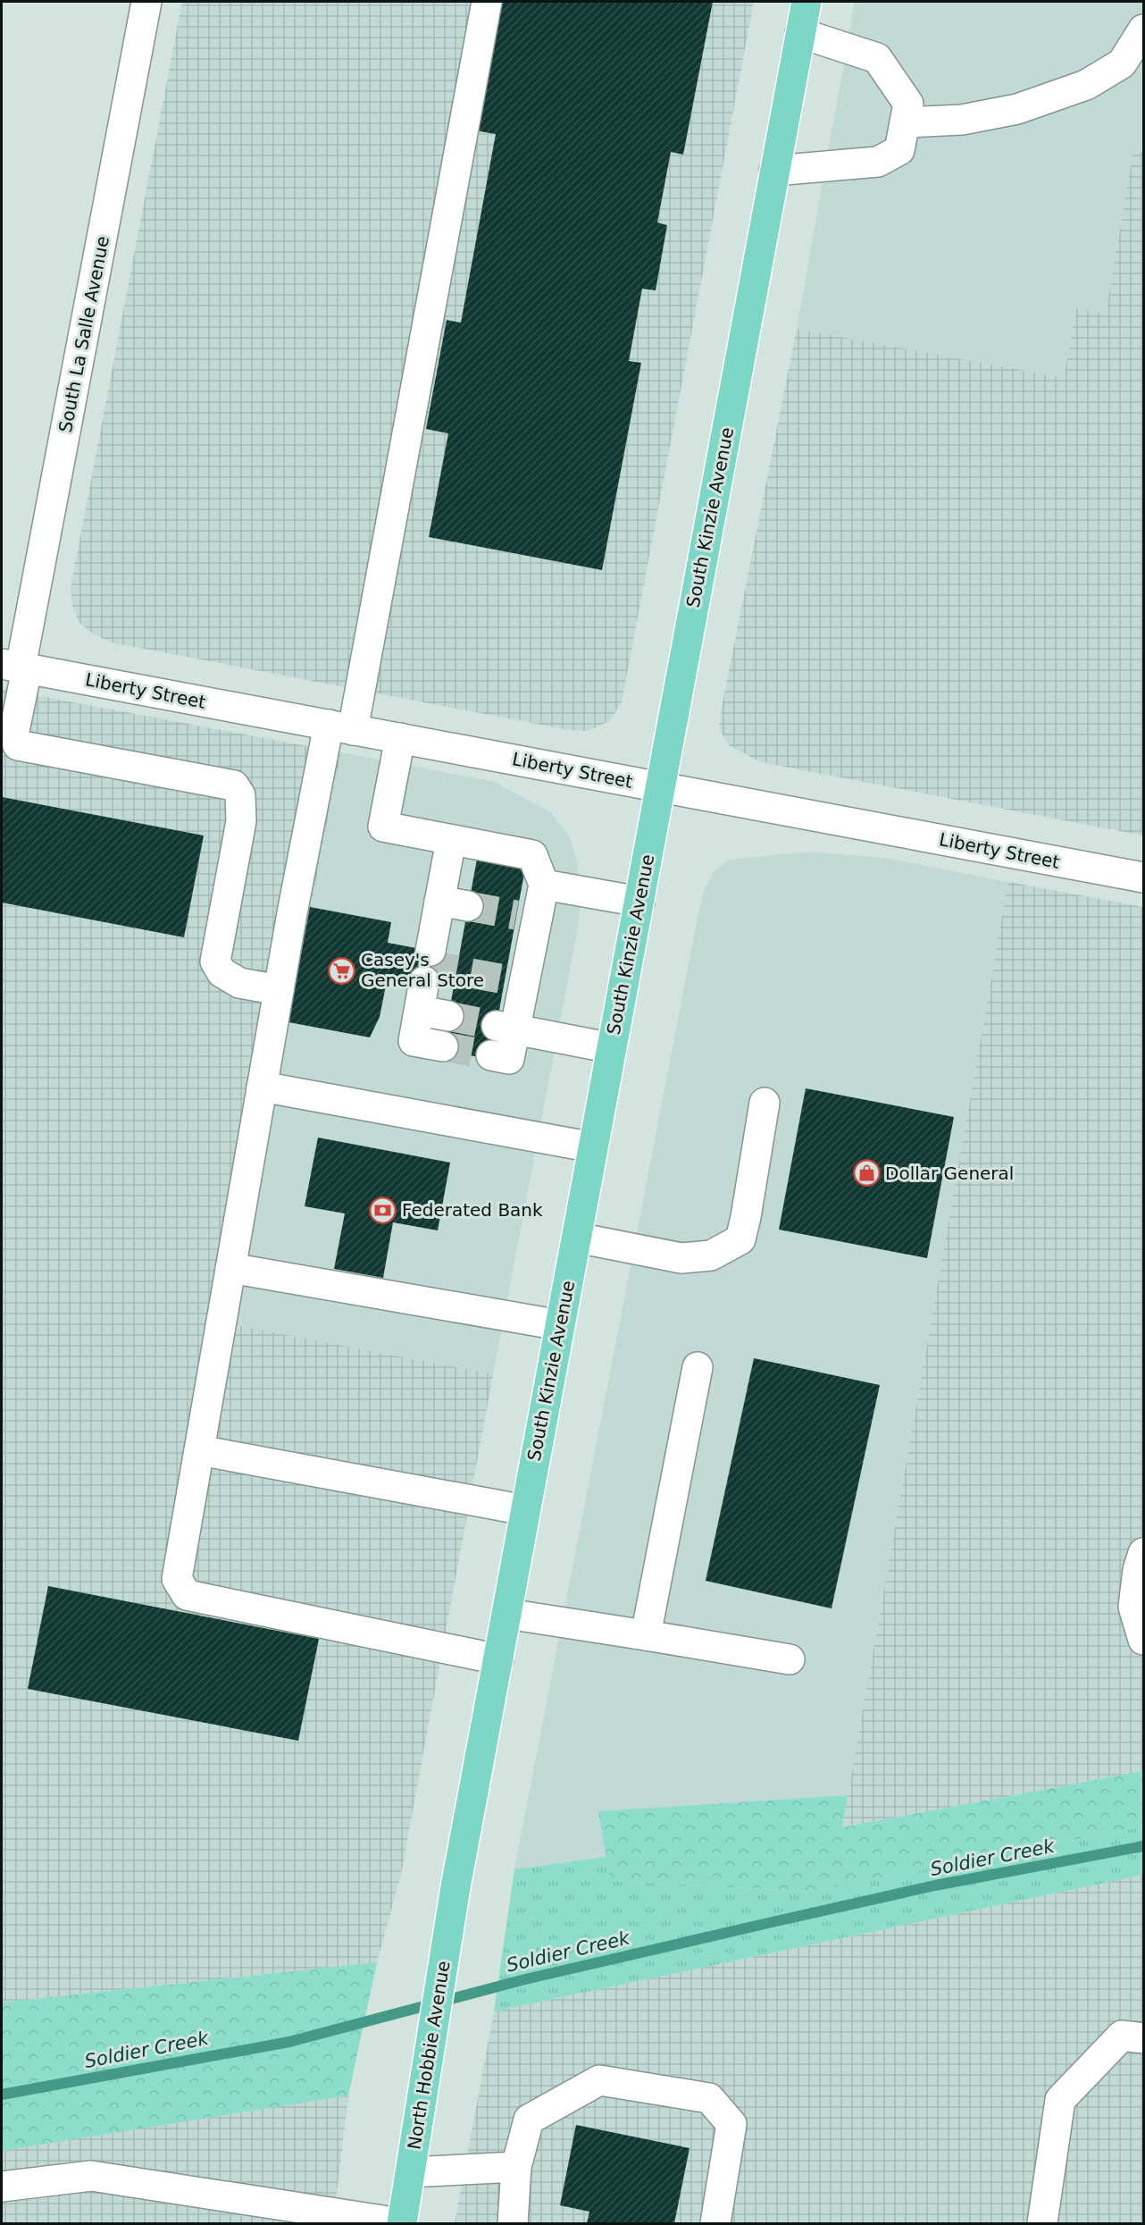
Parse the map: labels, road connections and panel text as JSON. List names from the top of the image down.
{
  "streets": {
    "main road": ["South Kinzie Avenue", "North Hobbie Avenue"],
    "street": ["South La Salle Avenue", "Liberty Street"]
  },
  "crossings": [
    ["South La Salle Avenue", "Liberty Street"],
    ["South Kinzie Avenue", "Liberty Street"],
    ["South Kinzie Avenue", "North Hobbie Avenue"]
  ],
  "water": ["Soldier Creek"],
  "places": {
    "supermarket": ["Casey's General Store"],
    "shop": ["Dollar General"],
    "bank": ["Federated Bank"]
  }
}
